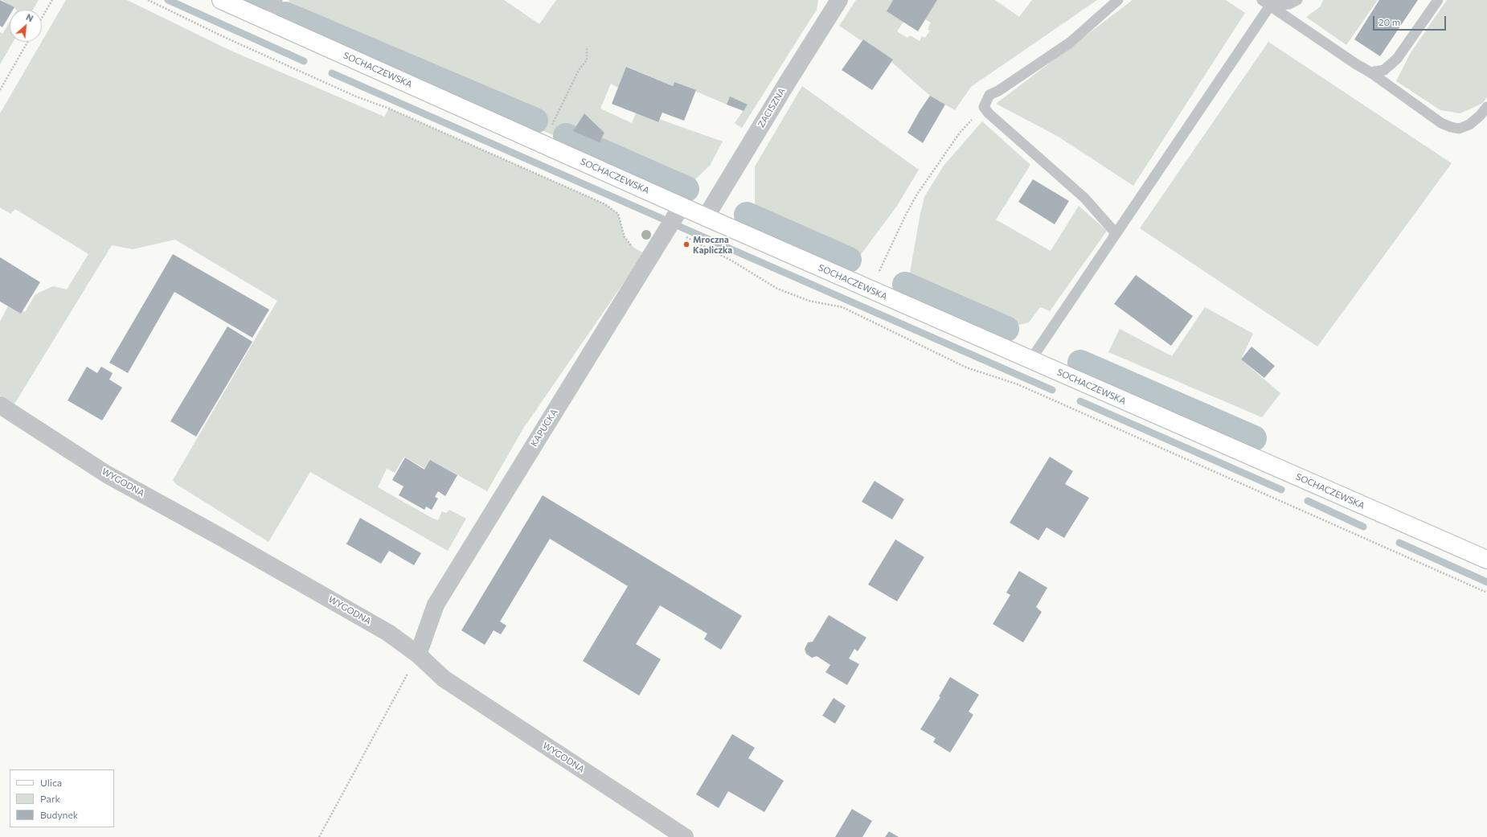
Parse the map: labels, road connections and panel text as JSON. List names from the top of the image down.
{
  "streets": {
    "street": [
      "SOCHACZEWSKA",
      "ZACISZNA",
      "KAPUCKA",
      "WYGODNA"
    ]
  },
  "crossings": [
    ["SOCHACZEWSKA", "ZACISZNA"],
    ["SOCHACZEWSKA", "KAPUCKA"],
    ["KAPUCKA", "WYGODNA"]
  ],
  "places": ["Mroczna Kapliczka"],
  "legend": ["Ulica", "Park", "Budynek"],
  "scale_bar": "20 m",
  "north": "top right"
}
